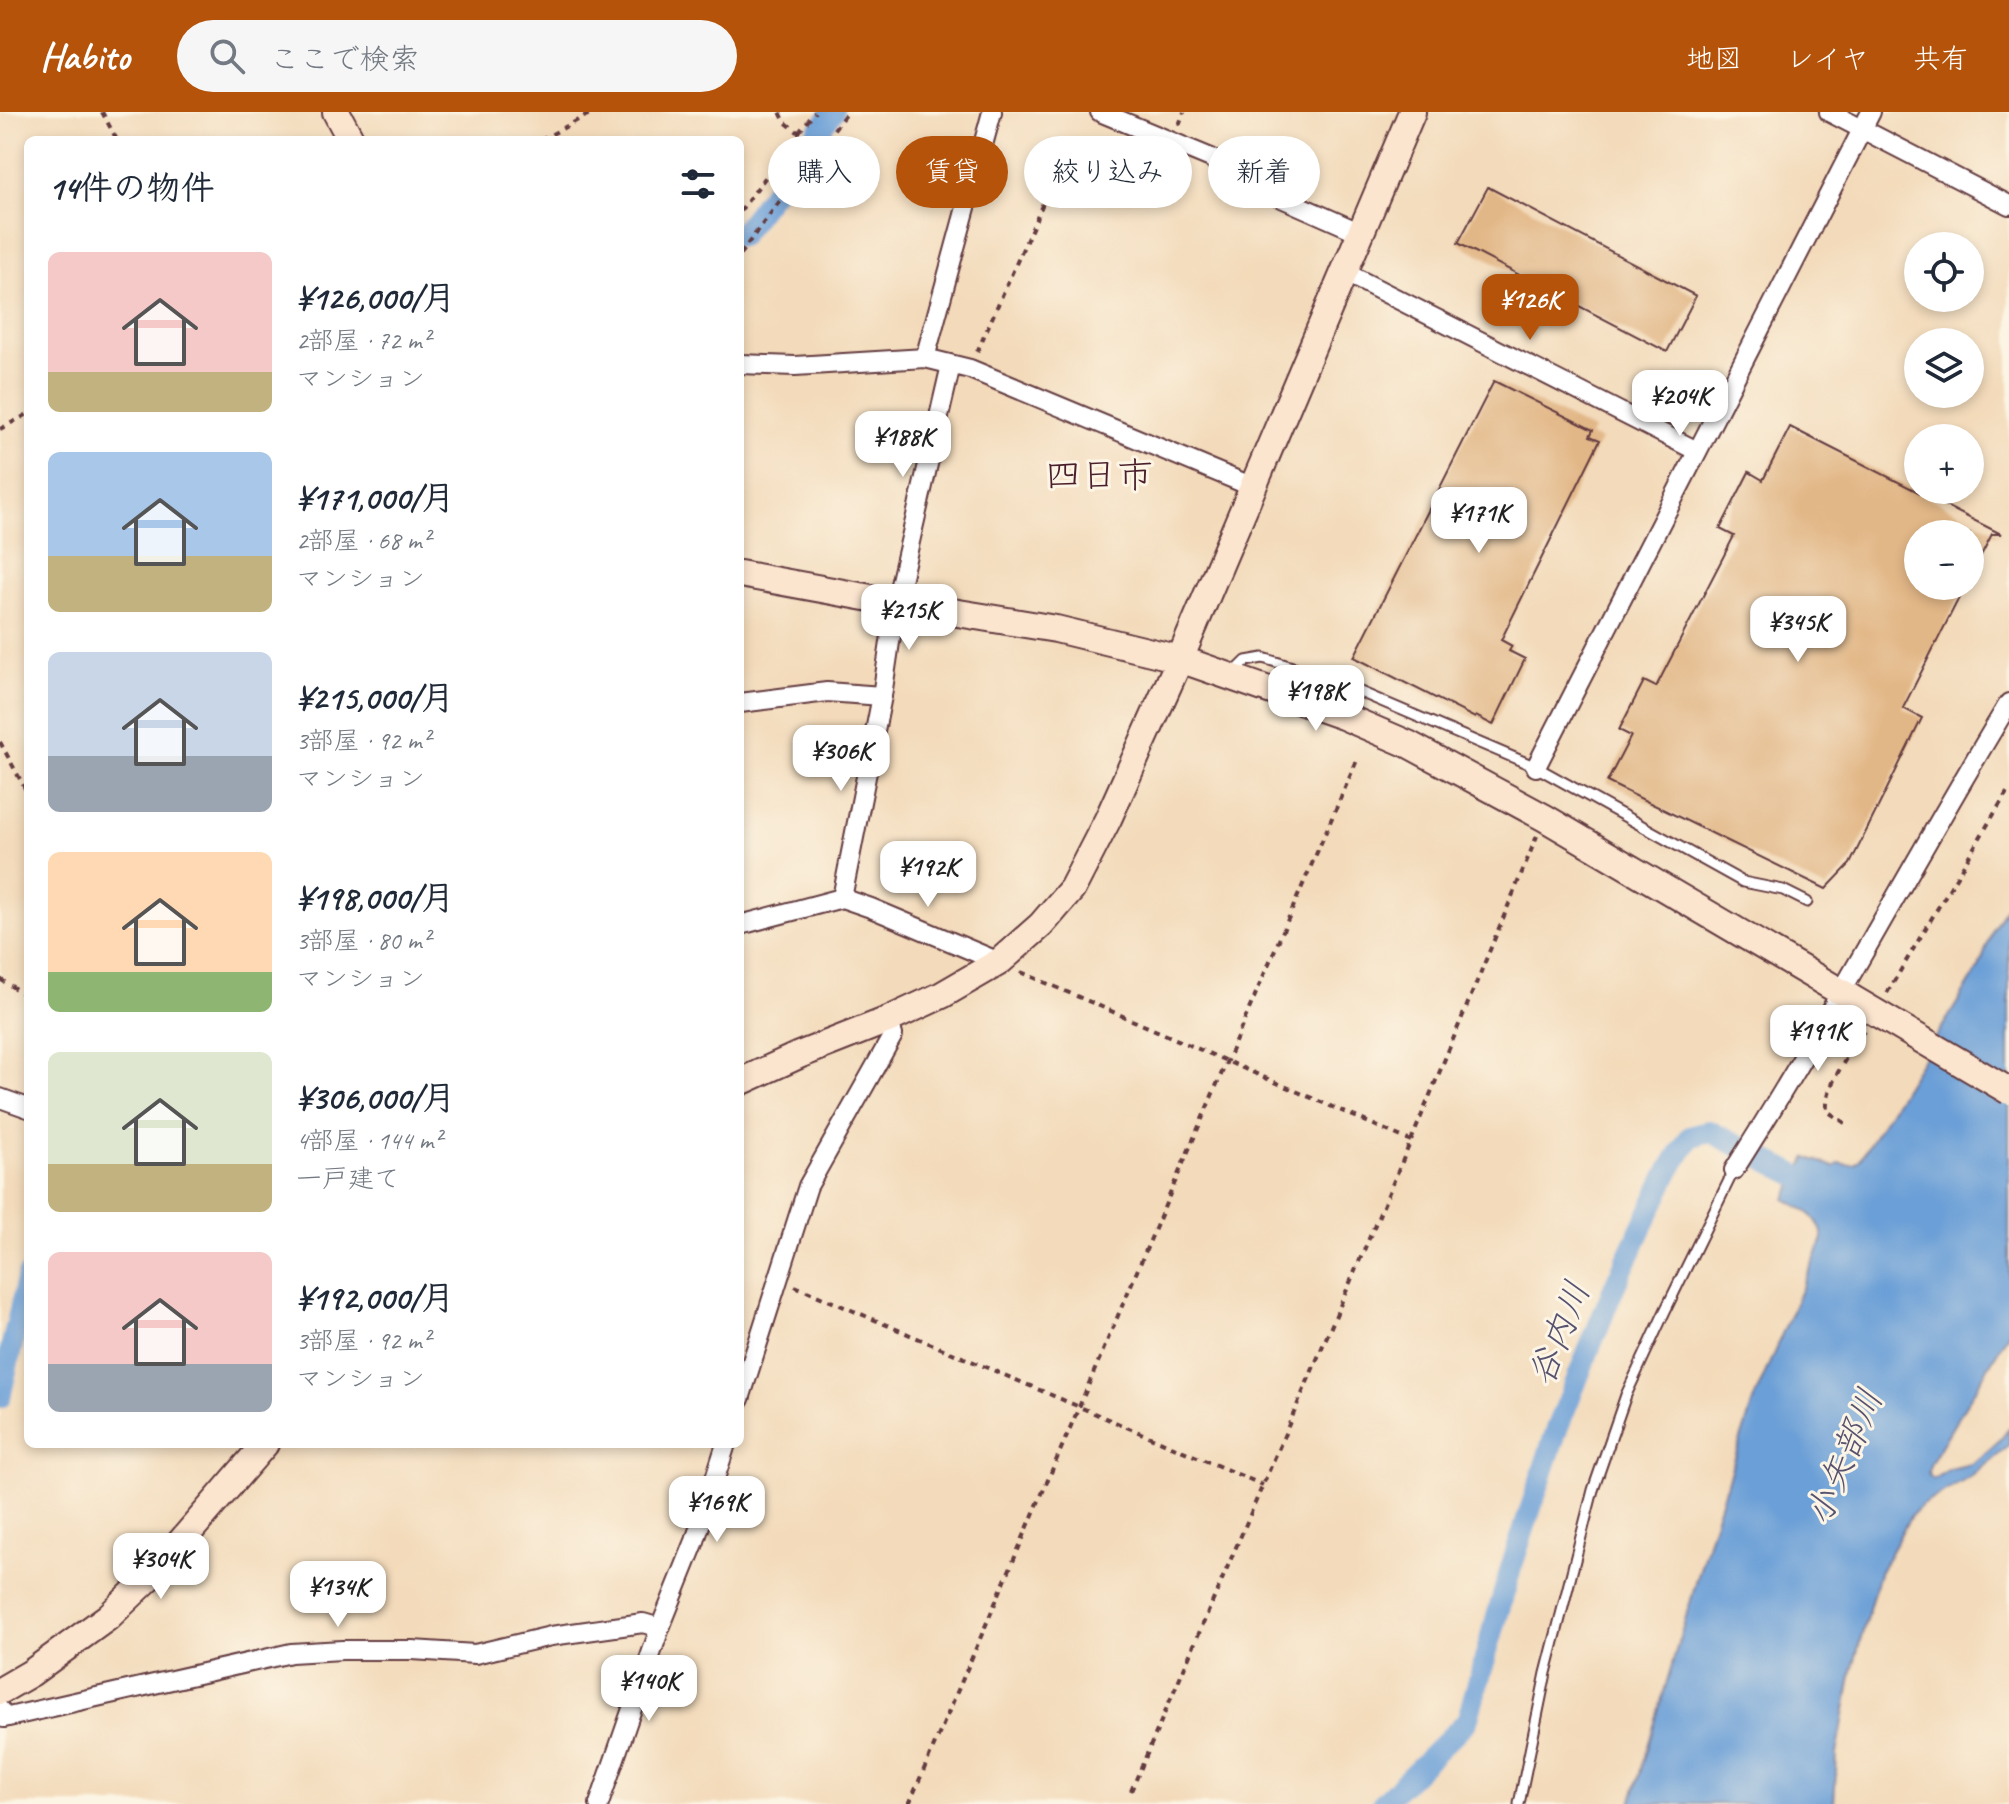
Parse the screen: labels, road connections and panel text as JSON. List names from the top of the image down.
{
  "districts": ["四日市"],
  "water": ["谷内川", "小矢部川"],
  "page": {
    "header": "Habito",
    "search": "ここで検索",
    "nav": ["地図", "レイヤ", "共有"],
    "chip": [
      "購入",
      "賃貸",
      "絞り込み",
      "新着"
    ],
    "heading": "14件の物件",
    "map_buttons": ["+", "−"],
    "list": [
      {
        "name": "¥126,000/月",
        "note": "2部屋 · 72 m² · マンション"
      },
      {
        "name": "¥171,000/月",
        "note": "2部屋 · 68 m² · マンション"
      },
      {
        "name": "¥215,000/月",
        "note": "3部屋 · 92 m² · マンション"
      },
      {
        "name": "¥198,000/月",
        "note": "3部屋 · 80 m² · マンション"
      },
      {
        "name": "¥306,000/月",
        "note": "4部屋 · 144 m² · 一戸建て"
      },
      {
        "name": "¥192,000/月",
        "note": "3部屋 · 92 m² · マンション"
      }
    ],
    "price": [
      "¥126K",
      "¥204K",
      "¥188K",
      "¥171K",
      "¥215K",
      "¥345K",
      "¥198K",
      "¥306K",
      "¥192K",
      "¥191K",
      "¥169K",
      "¥304K",
      "¥134K",
      "¥140K"
    ]
  }
}
